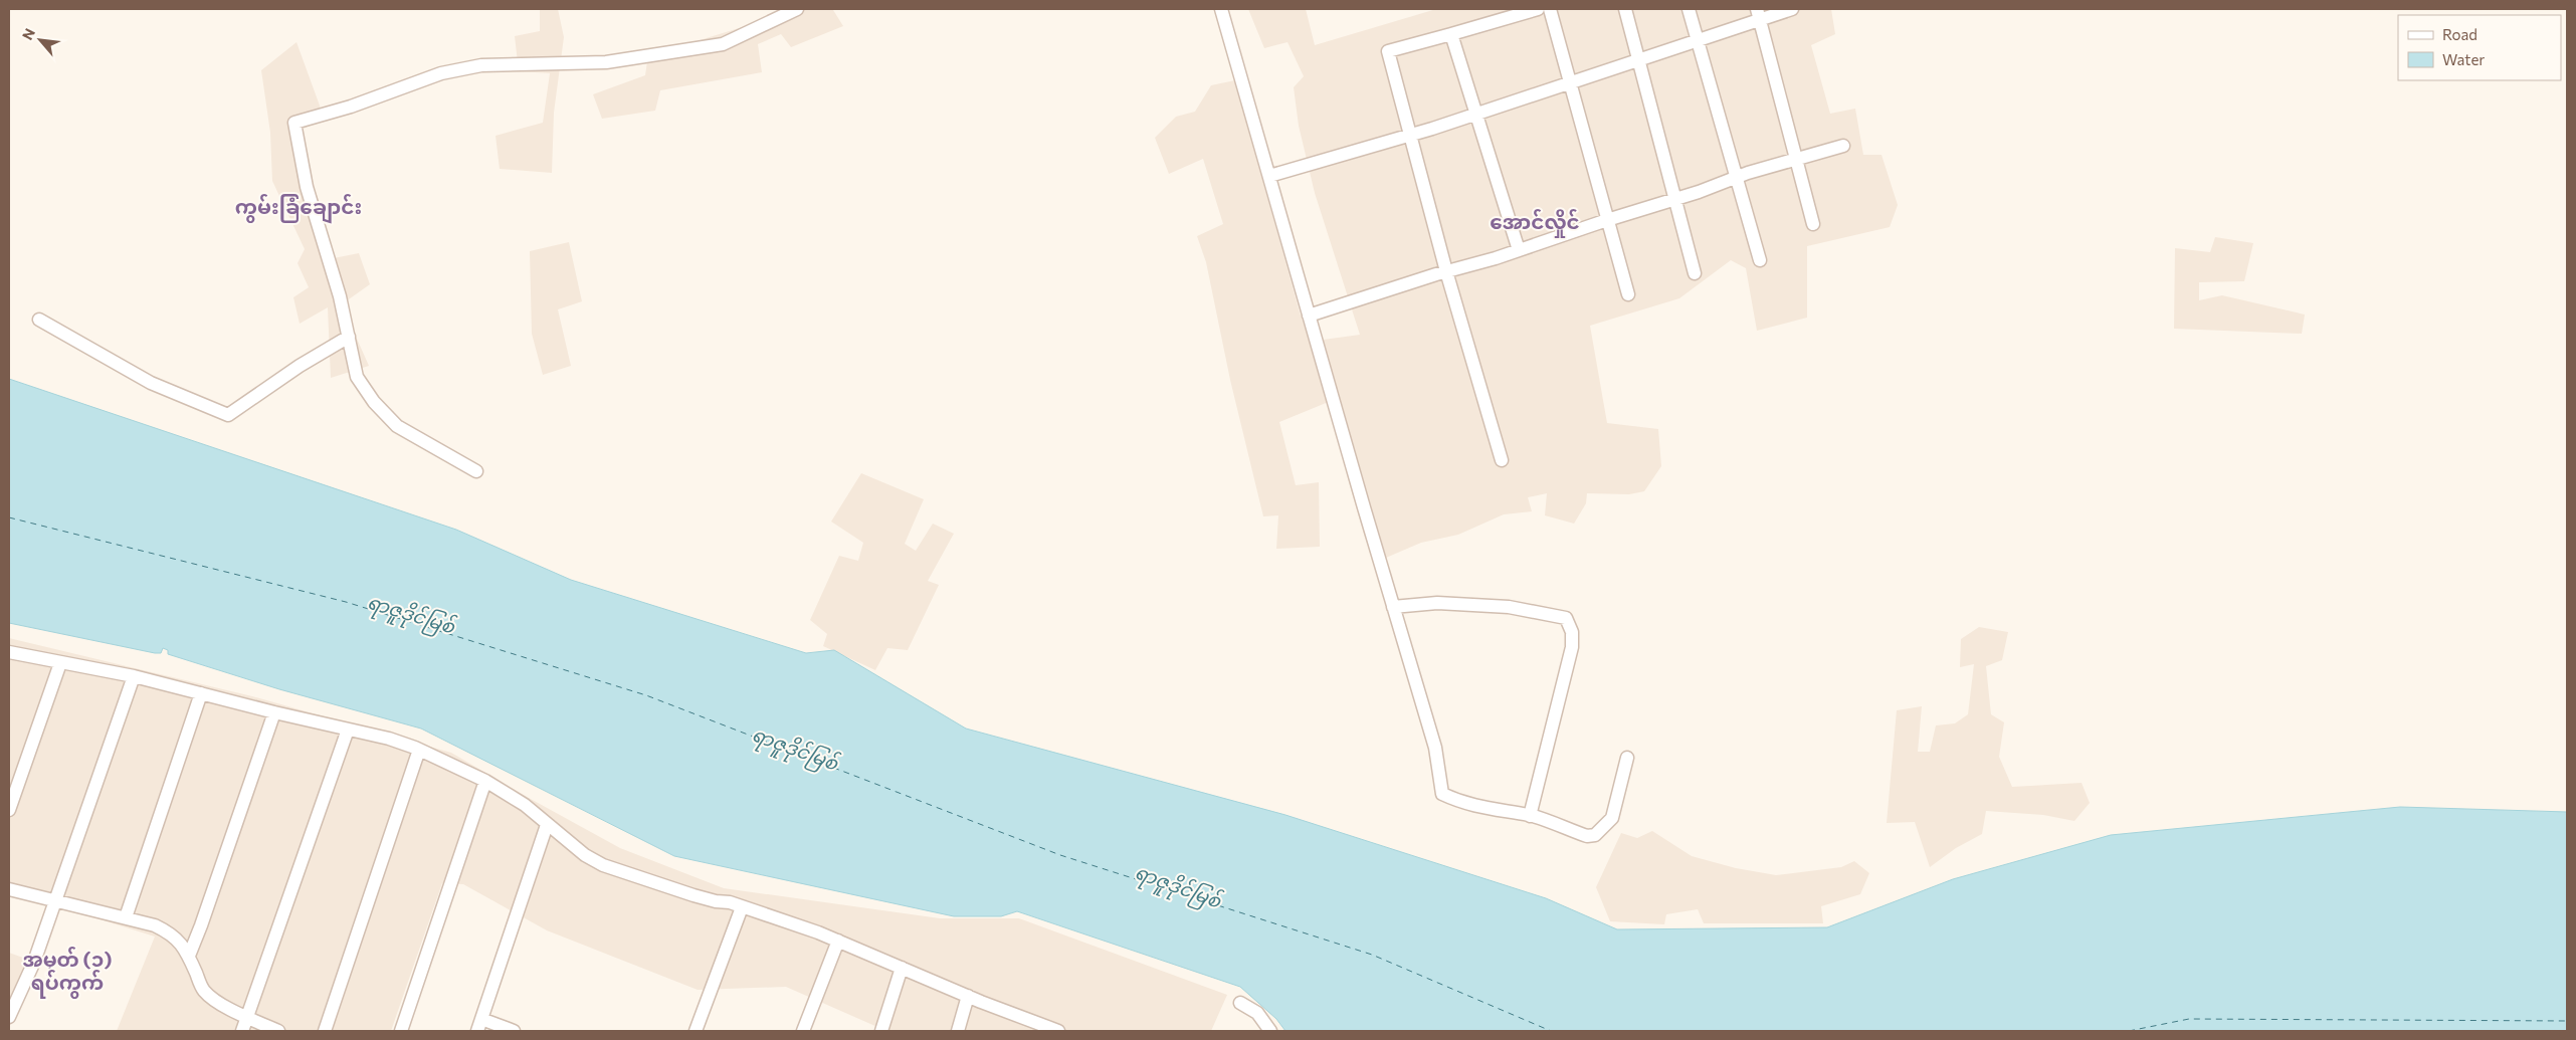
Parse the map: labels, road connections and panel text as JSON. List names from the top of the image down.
{
  "districts": ["ကွမ်းခြံချောင်း", "အောင်လှိုင်", "အမှတ် (၁) ရပ်ကွက်"],
  "water": ["ရာဇူဒိုင်မြစ်"],
  "legend": ["Road", "Water"],
  "north": "top left"
}
